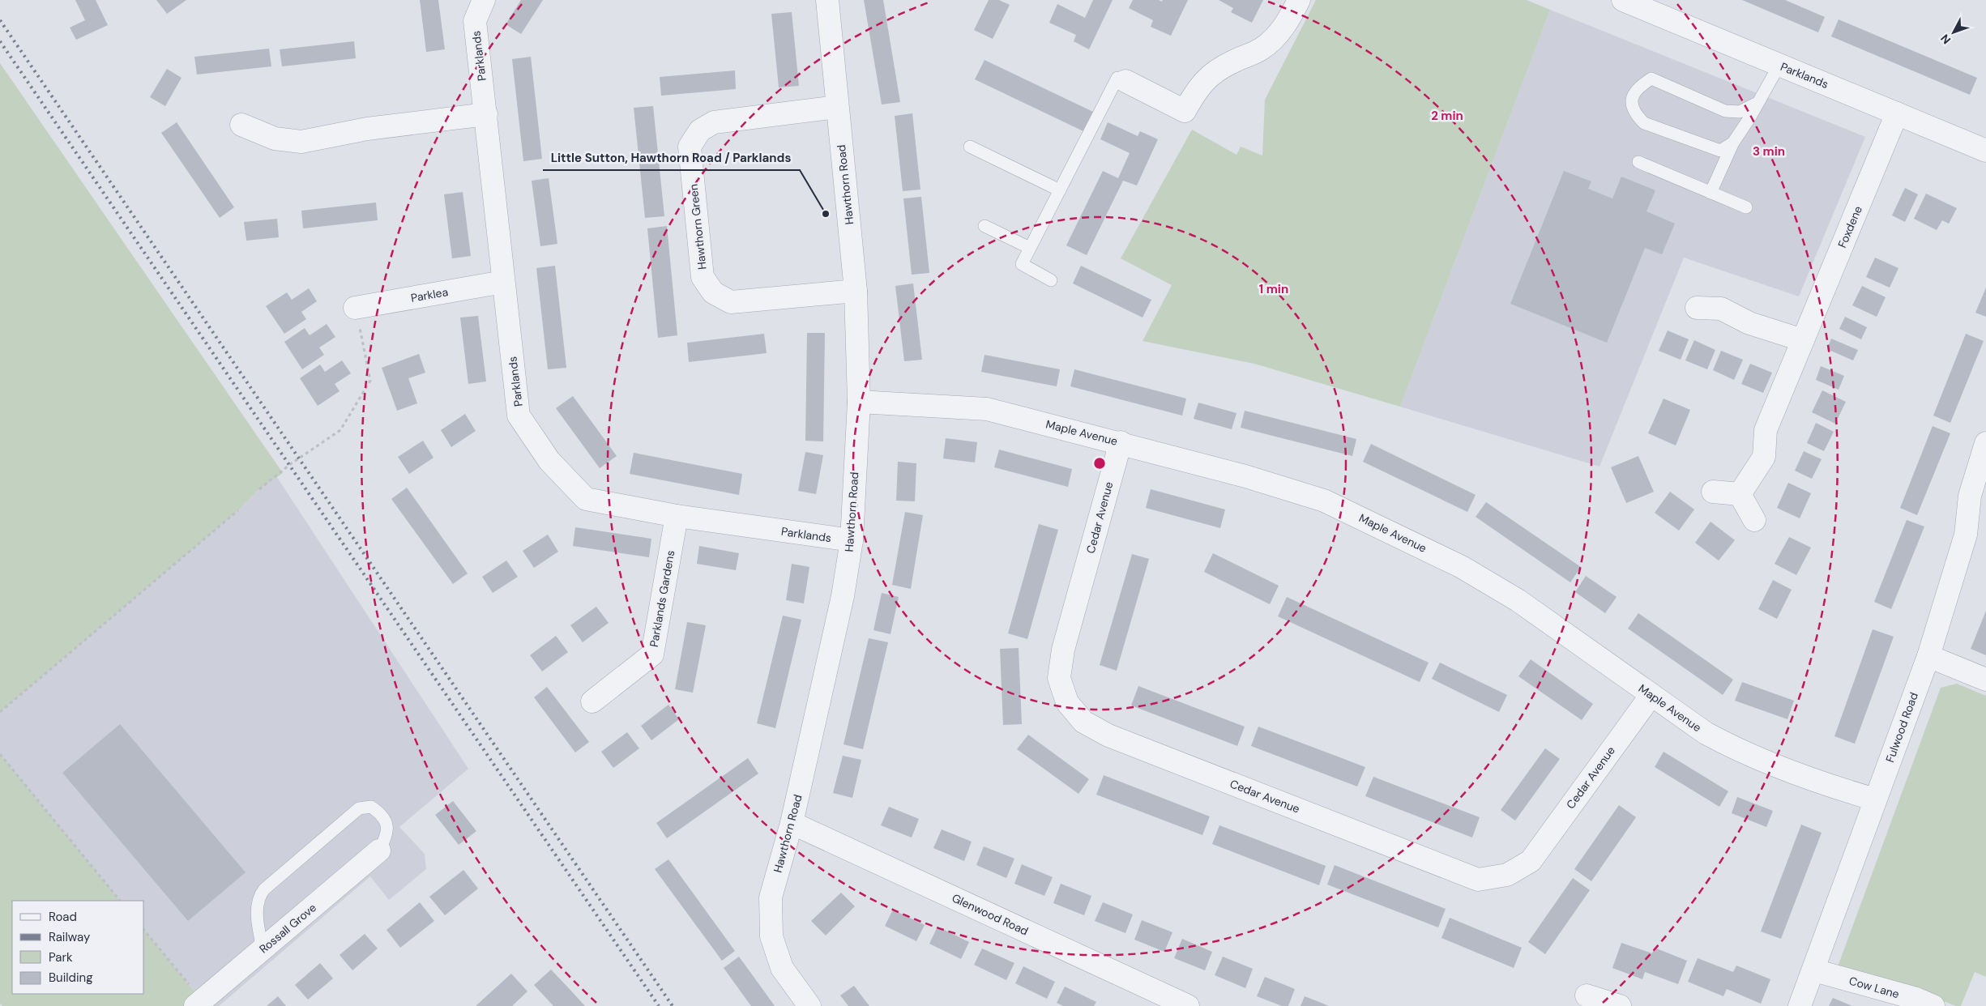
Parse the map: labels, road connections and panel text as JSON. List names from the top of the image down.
{
  "streets": {
    "street": [
      "Parklands",
      "Hawthorn Road",
      "Hawthorn Green",
      "Foxdene",
      "Parklea",
      "Maple Avenue",
      "Cedar Avenue",
      "Parklands Gardens",
      "Fulwood Road",
      "Glenwood Road",
      "Rossall Grove",
      "Cow Lane"
    ]
  },
  "crossings": [
    ["Parklands", "Hawthorn Road"],
    ["Parklands", "Foxdene"],
    ["Parklands", "Parklea"],
    ["Parklands", "Parklands Gardens"],
    ["Hawthorn Road", "Hawthorn Green"],
    ["Hawthorn Road", "Maple Avenue"],
    ["Hawthorn Road", "Glenwood Road"],
    ["Maple Avenue", "Cedar Avenue"],
    ["Maple Avenue", "Fulwood Road"],
    ["Fulwood Road", "Cow Lane"]
  ],
  "places": ["Little Sutton, Hawthorn Road / Parklands"],
  "legend": [
    "Road",
    "Railway",
    "Park",
    "Building"
  ],
  "north": "bottom left",
  "rings": ["2 min", "3 min", "1 min"]
}
